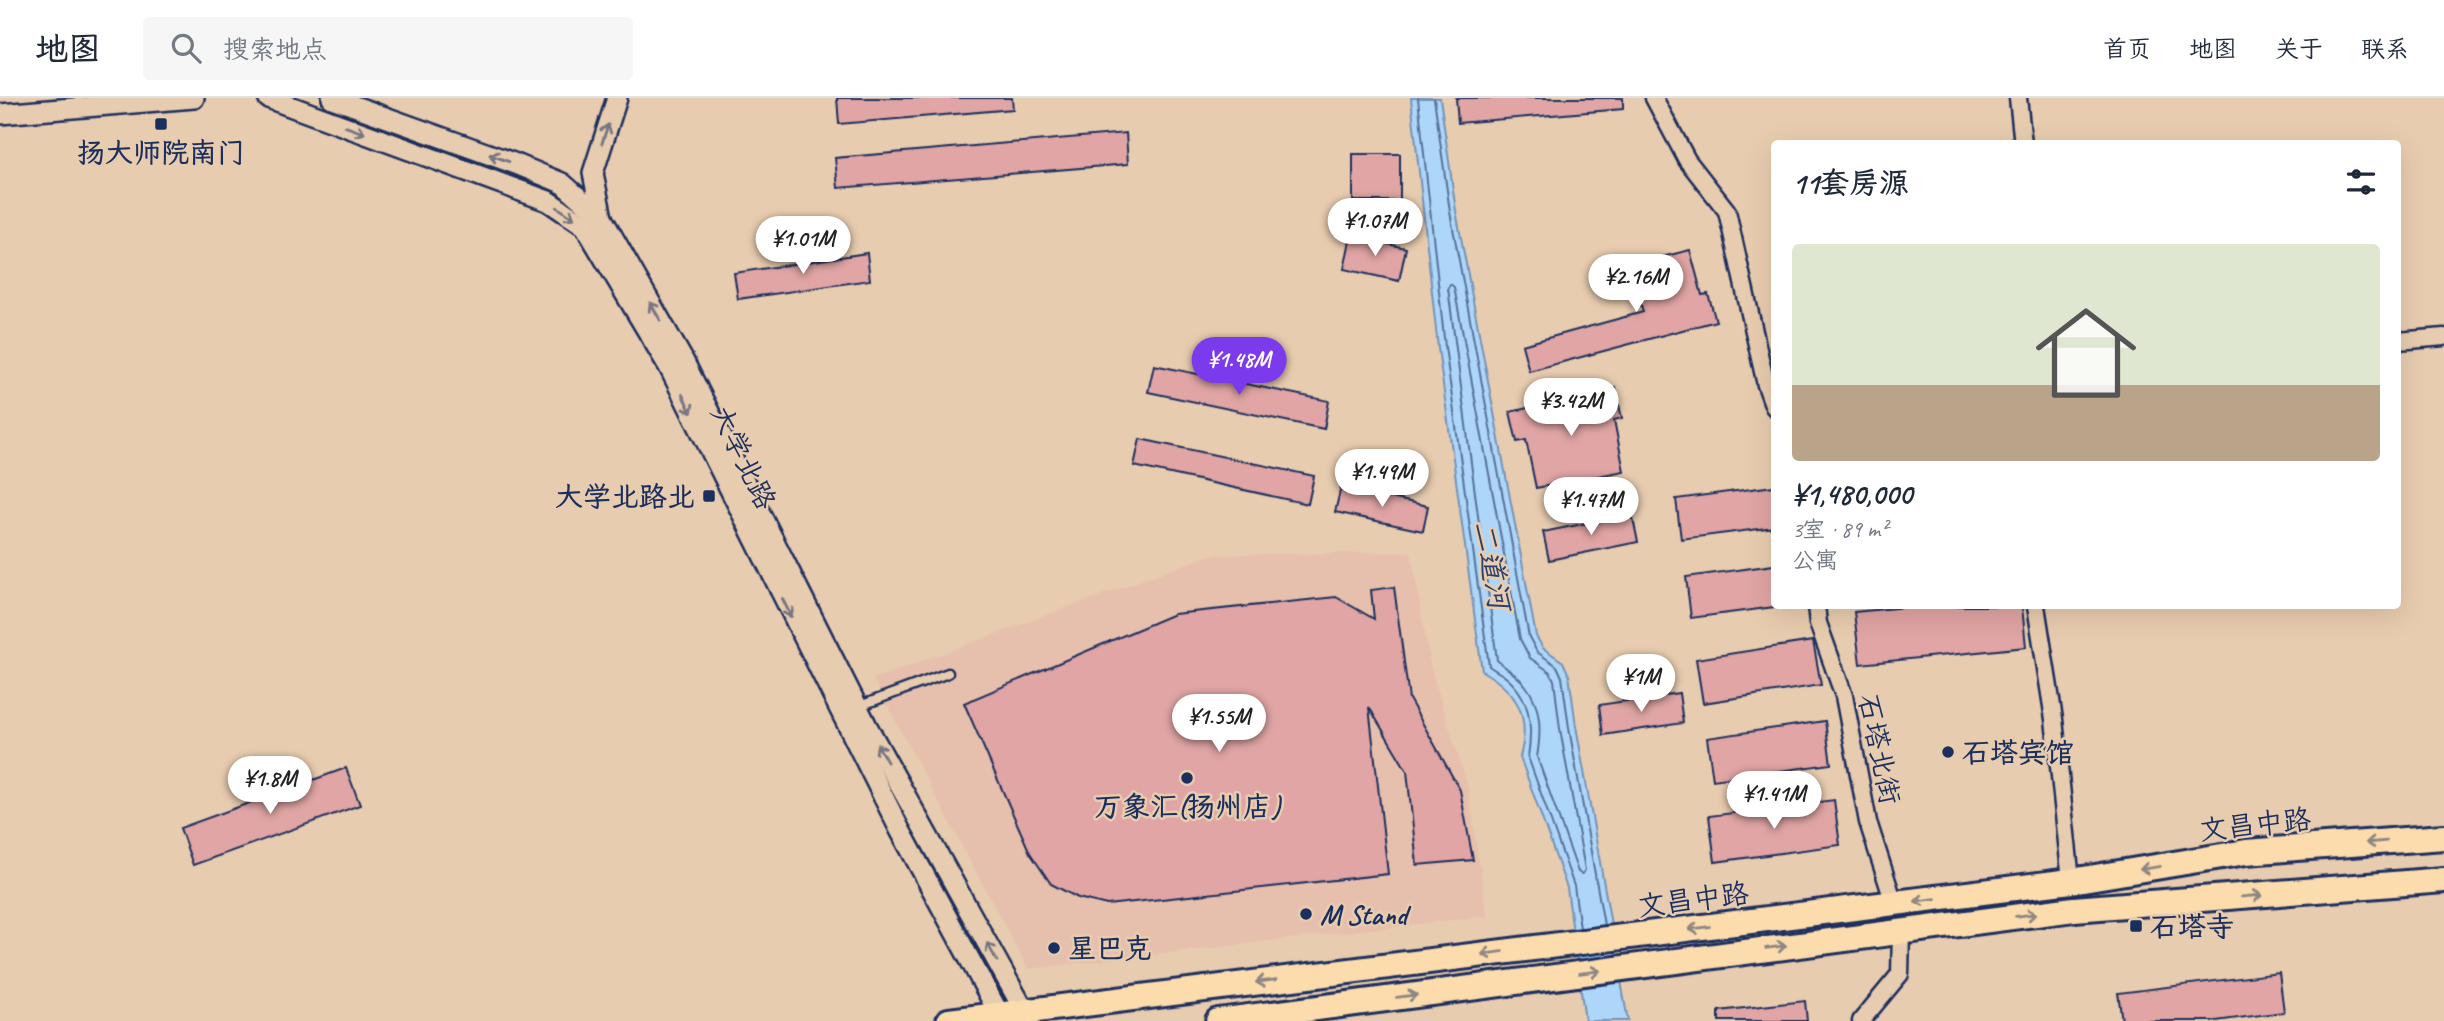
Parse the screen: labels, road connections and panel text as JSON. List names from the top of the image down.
{
  "streets": {
    "main road": ["文昌中路"],
    "street": ["大学北路", "石塔北街"]
  },
  "crossings": [
    ["大学北路", "文昌中路"],
    ["石塔北街", "文昌中路"]
  ],
  "water": ["二道河"],
  "places": {
    "transit": ["扬大师院南门", "大学北路北", "石塔寺"],
    "other": [
      "石塔宾馆",
      "万象汇(扬州店)",
      "M Stand",
      "星巴克"
    ]
  },
  "page": {
    "header": "地图",
    "search": "搜索地点",
    "nav": [
      "首页",
      "地图",
      "关于",
      "联系"
    ],
    "heading": "11套房源",
    "price": [
      "¥1.07M",
      "¥1.01M",
      "¥2.16M",
      "¥1.48M",
      "¥3.42M",
      "¥1.49M",
      "¥1.47M",
      "¥1M",
      "¥1.55M",
      "¥1.8M",
      "¥1.41M"
    ],
    "list": [
      {
        "name": "¥1,480,000",
        "note": "3室 · 89 m² · 公寓"
      }
    ]
  }
}
